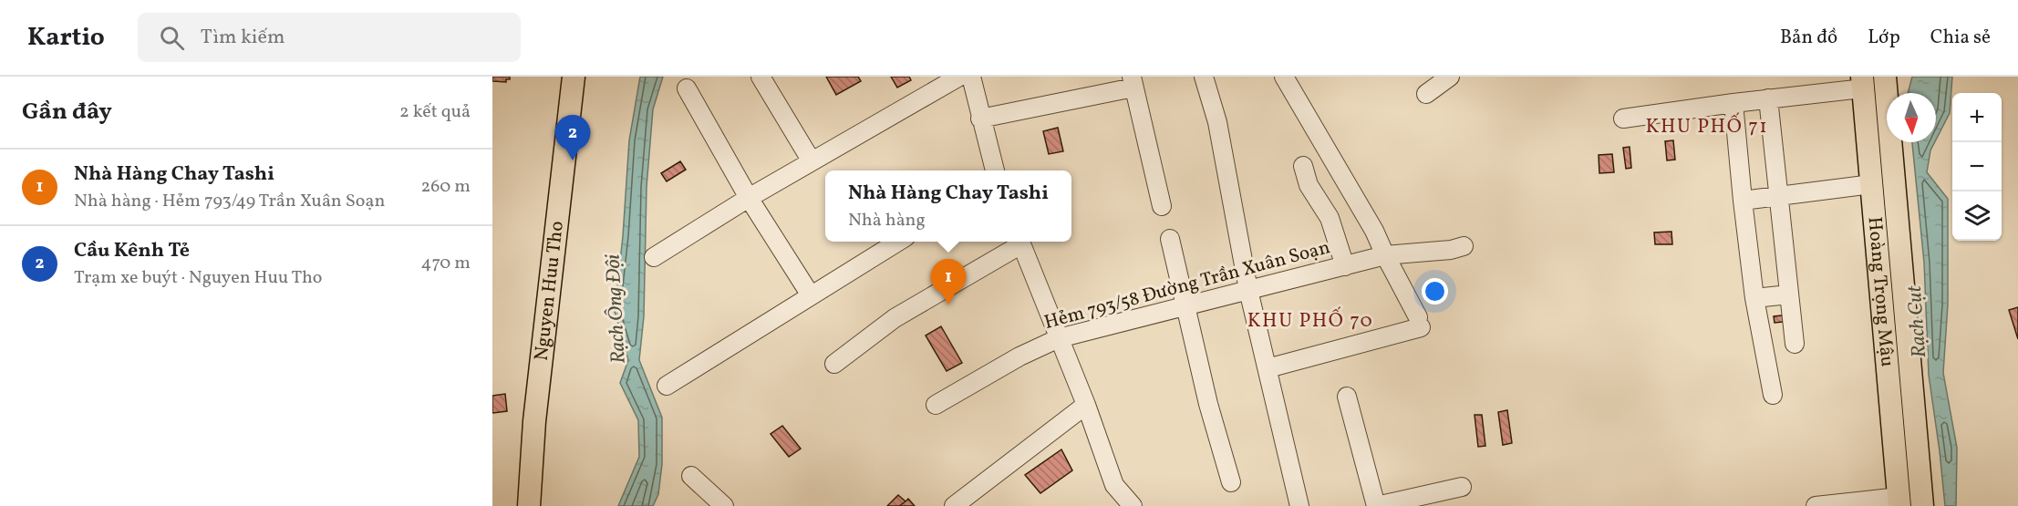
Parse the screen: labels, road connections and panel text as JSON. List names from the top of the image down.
{
  "streets": {
    "main road": ["Nguyen Huu Tho", "Hoàng Trọng Mậu"],
    "street": ["Hẻm 793/58 Đường Trần Xuân Soạn"]
  },
  "districts": ["KHU PHỐ 71", "KHU PHỐ 70"],
  "water": ["Rạch Ông Đội", "Rạch Cụt"],
  "north": "bottom",
  "page": {
    "header": "Kartio",
    "search": "Tìm kiếm",
    "nav": ["Bản đồ", "Lớp", "Chia sẻ"],
    "heading": ["Gần đây", "2 kết quả"],
    "map_buttons": ["+", "−"],
    "pins": ["2", "1"],
    "list": [
      {
        "mark": "1",
        "name": "Nhà Hàng Chay Tashi",
        "note": "Nhà hàng · Hẻm 793/49 Trần Xuân Soạn",
        "value": "260 m"
      },
      {
        "mark": "2",
        "name": "Cầu Kênh Tẻ",
        "note": "Trạm xe buýt · Nguyen Huu Tho",
        "value": "470 m"
      }
    ],
    "popup": ["Nhà Hàng Chay Tashi", "Nhà hàng"]
  }
}
